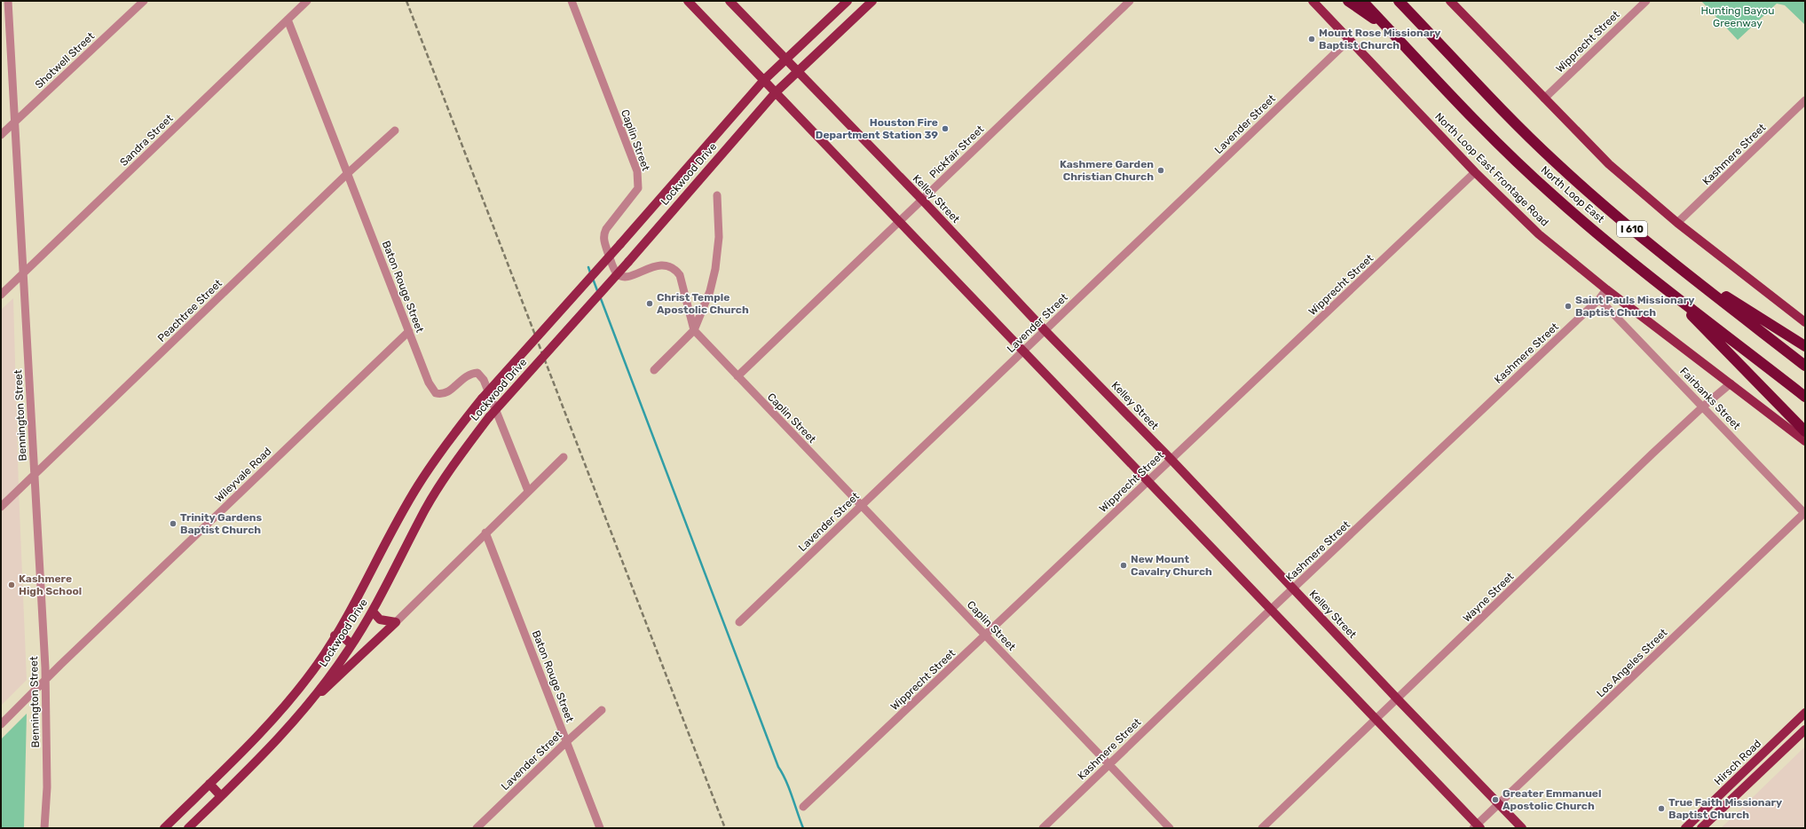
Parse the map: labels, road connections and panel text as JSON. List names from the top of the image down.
{
  "streets": {
    "highway": ["North Loop East", "I 610"],
    "main road": [
      "North Loop East Frontage Road",
      "Lockwood Drive",
      "Kelley Street",
      "Hirsch Road"
    ],
    "street": [
      "Wipprecht Street",
      "Shotwell Street",
      "Lavender Street",
      "Sandra Street",
      "Caplin Street",
      "Pickfair Street",
      "Kashmere Street",
      "Baton Rouge Street",
      "Peachtree Street",
      "Fairbanks Street",
      "Bennington Street",
      "Wileyvale Road",
      "Wayne Street",
      "Los Angeles Street"
    ]
  },
  "crossings": [
    ["Wipprecht Street", "Caplin Street"],
    ["Wipprecht Street", "North Loop East Frontage Road"],
    ["Wipprecht Street", "Kelley Street"],
    ["Shotwell Street", "Bennington Street"],
    ["Lavender Street", "Caplin Street"],
    ["Lavender Street", "North Loop East Frontage Road"],
    ["Lavender Street", "Kelley Street"],
    ["Lavender Street", "Baton Rouge Street"],
    ["Sandra Street", "Baton Rouge Street"],
    ["Sandra Street", "Bennington Street"],
    ["Caplin Street", "Pickfair Street"],
    ["Caplin Street", "Kashmere Street"],
    ["Pickfair Street", "Kelley Street"],
    ["Kashmere Street", "North Loop East Frontage Road"],
    ["Kashmere Street", "Kelley Street"],
    ["Kashmere Street", "Fairbanks Street"],
    ["North Loop East Frontage Road", "Wayne Street"],
    ["Lockwood Drive", "Kelley Street"],
    ["Kelley Street", "Wayne Street"],
    ["Kelley Street", "Los Angeles Street"],
    ["Baton Rouge Street", "Peachtree Street"],
    ["Baton Rouge Street", "Wileyvale Road"],
    ["Peachtree Street", "Bennington Street"],
    ["Fairbanks Street", "Wayne Street"],
    ["Fairbanks Street", "Los Angeles Street"],
    ["Bennington Street", "Wileyvale Road"]
  ],
  "parks": ["Hunting Bayou Greenway"],
  "places": [
    "Mount Rose Missionary Baptist Church",
    "Houston Fire Department Station 39",
    "Kashmere Garden Christian Church",
    "Christ Temple Apostolic Church",
    "Saint Pauls Missionary Baptist Church",
    "Trinity Gardens Baptist Church",
    "New Mount Cavalry Church",
    "Kashmere High School",
    "Greater Emmanuel Apostolic Church",
    "True Faith Missionary Baptist Church"
  ]
}
